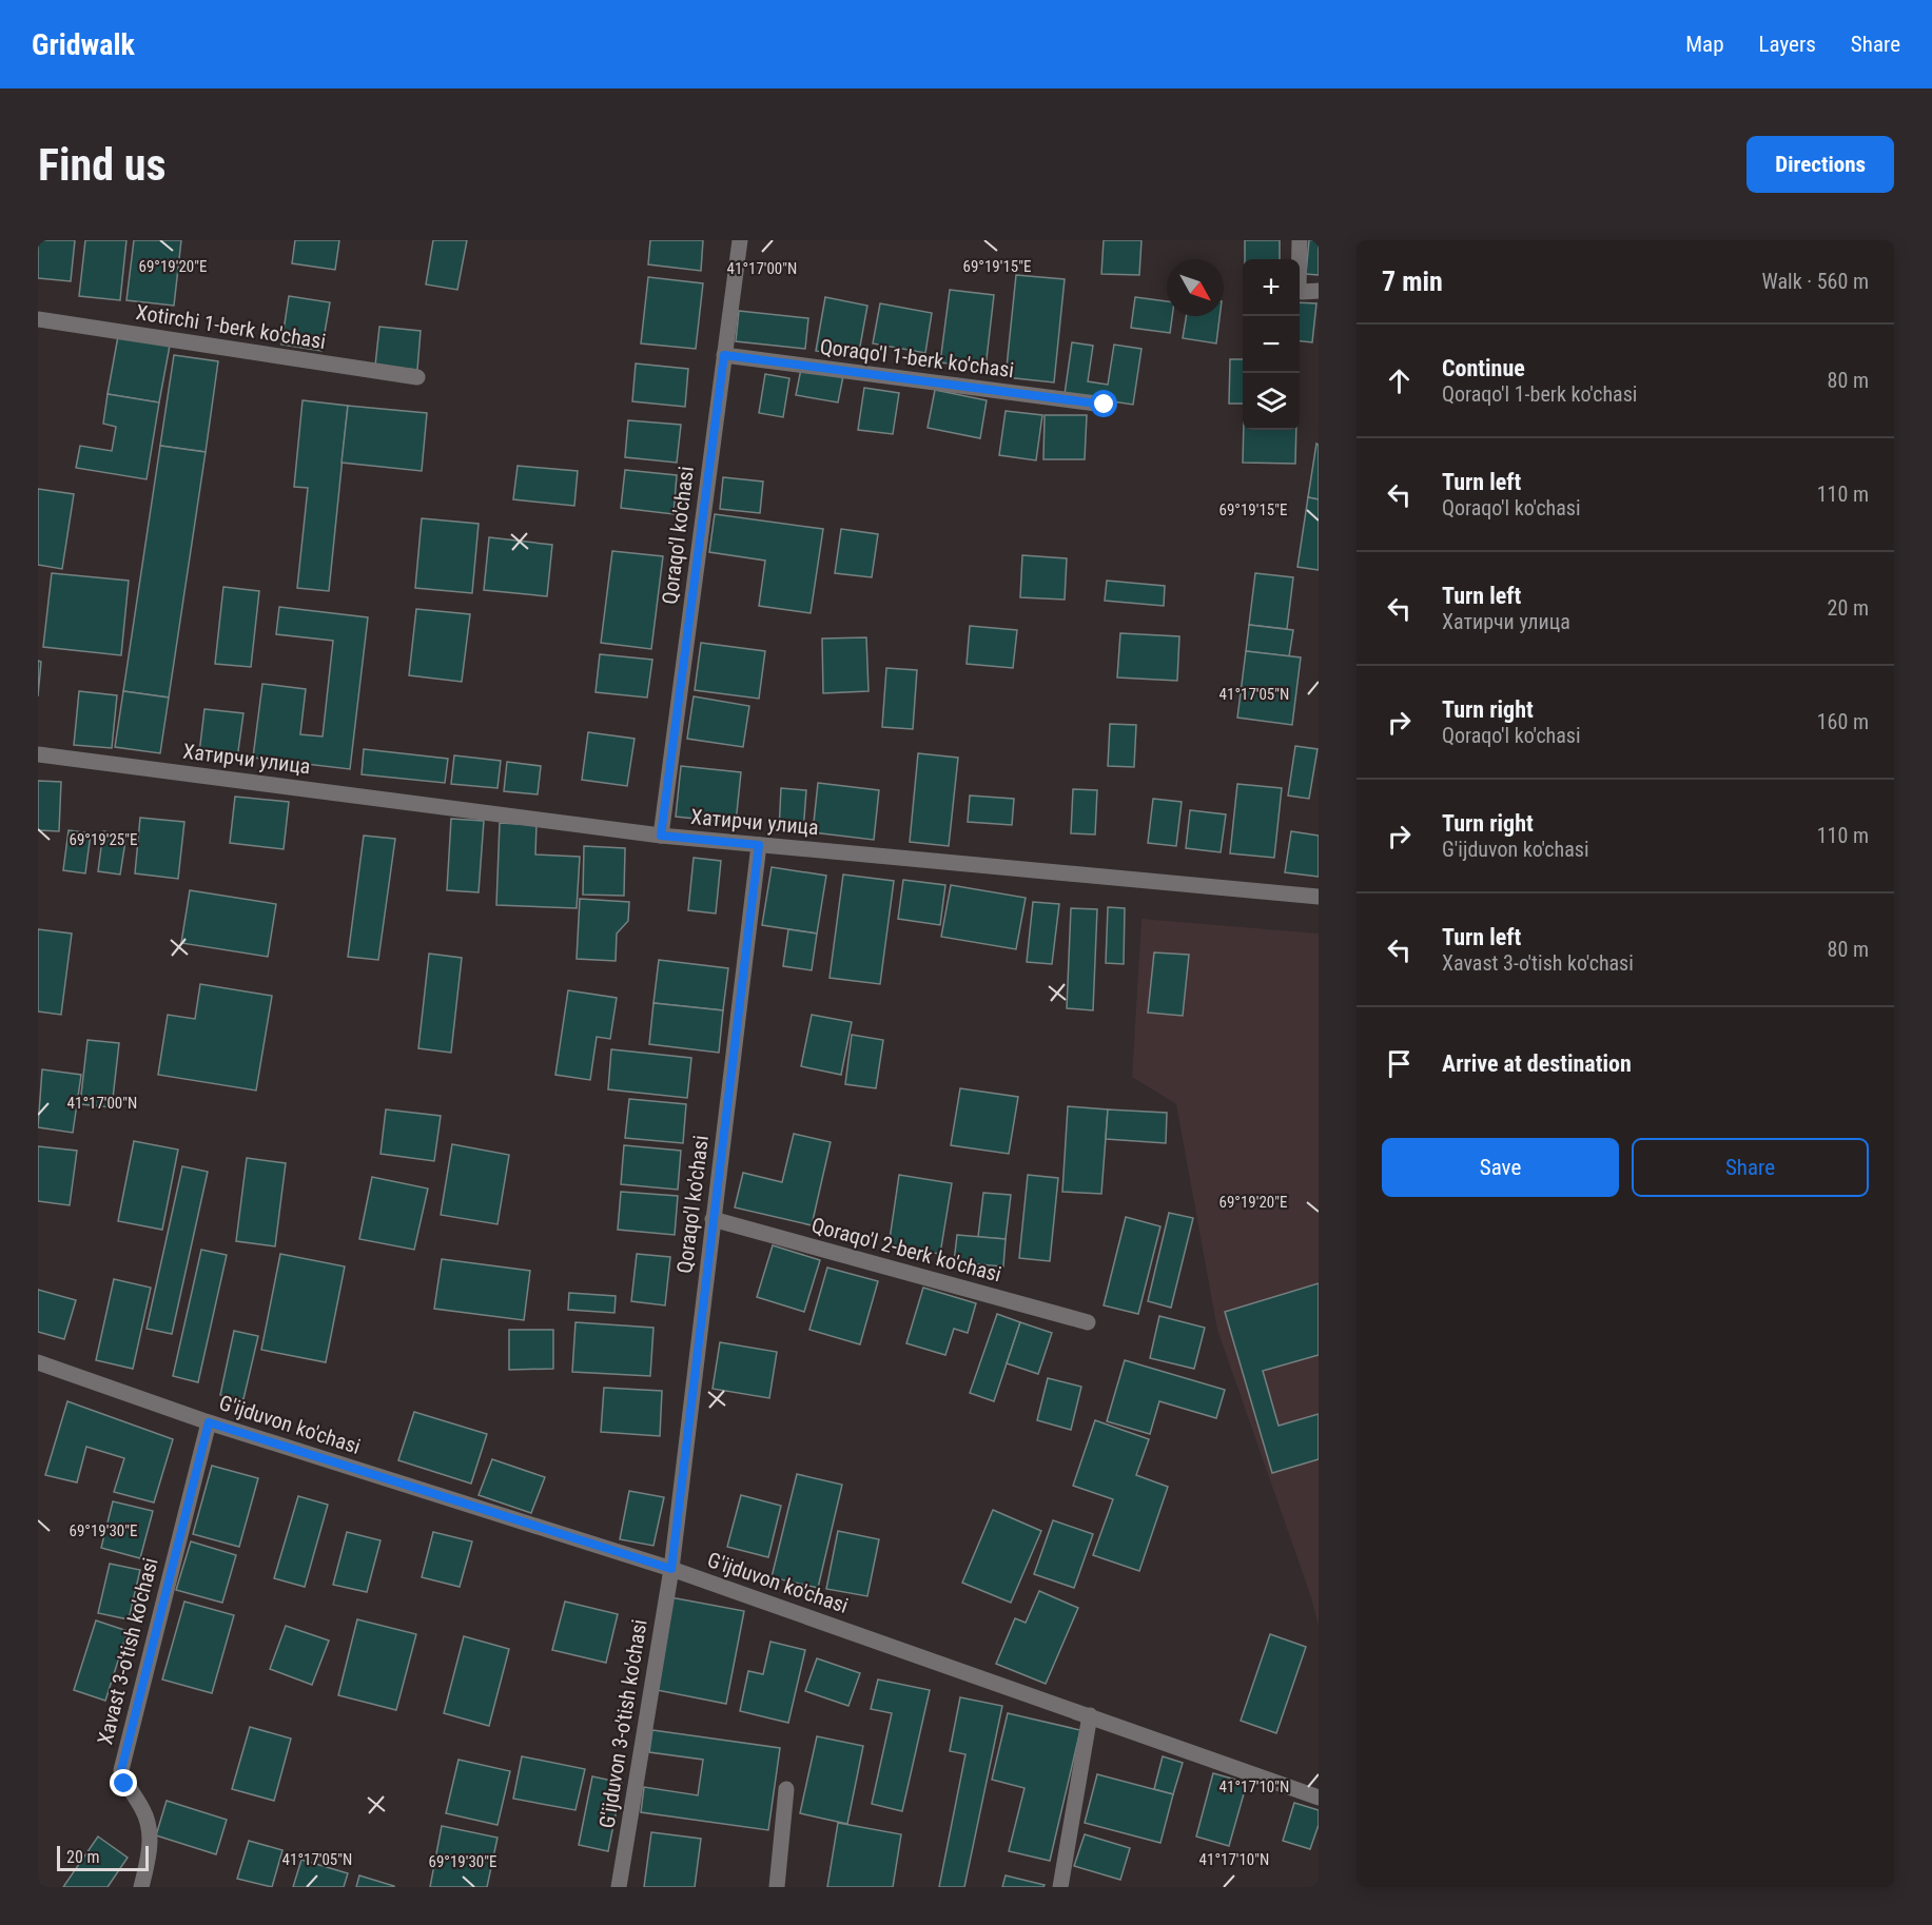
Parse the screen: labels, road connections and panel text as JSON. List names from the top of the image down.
{
  "streets": {
    "street": [
      "Xotirchi 1-berk ko'chasi",
      "Qoraqo'l 1-berk ko'chasi",
      "Qoraqo'l ko'chasi",
      "Хатирчи улица",
      "Qoraqo'l 2-berk ko'chasi",
      "G'ijduvon ko'chasi",
      "Xavast 3-o'tish ko'chasi",
      "G'ijduvon 3-o'tish ko'chasi"
    ]
  },
  "crossings": [
    ["Qoraqo'l 1-berk ko'chasi", "Qoraqo'l ko'chasi"],
    ["Qoraqo'l ko'chasi", "Хатирчи улица"],
    ["Qoraqo'l ko'chasi", "Qoraqo'l 2-berk ko'chasi"],
    ["Qoraqo'l ko'chasi", "G'ijduvon ko'chasi"],
    ["Qoraqo'l ko'chasi", "G'ijduvon 3-o'tish ko'chasi"],
    ["G'ijduvon ko'chasi", "Xavast 3-o'tish ko'chasi"],
    ["G'ijduvon ko'chasi", "G'ijduvon 3-o'tish ko'chasi"]
  ],
  "scale_bar": "20 m",
  "north": "bottom right",
  "page": {
    "header": "Gridwalk",
    "nav": ["Map", "Layers", "Share"],
    "buttons": [
      "Directions",
      ["Save", "Share"]
    ],
    "title": "Find us",
    "heading": ["7 min", "Walk · 560 m"],
    "map_buttons": ["+", "−"],
    "list": [
      ["Continue", "Qoraqo'l 1-berk ko'chasi", "80 m"],
      ["Turn left", "Qoraqo'l ko'chasi", "110 m"],
      ["Turn left", "Хатирчи улица", "20 m"],
      ["Turn right", "Qoraqo'l ko'chasi", "160 m"],
      ["Turn right", "G'ijduvon ko'chasi", "110 m"],
      ["Turn left", "Xavast 3-o'tish ko'chasi", "80 m"],
      "Arrive at destination"
    ],
    "scale": "20 m"
  },
  "coordinates": [
    "69°19'20\"E",
    "69°19'15\"E",
    "41°17'00\"N",
    "41°17'05\"N",
    "69°19'25\"E",
    "69°19'30\"E",
    "41°17'10\"N"
  ]
}
